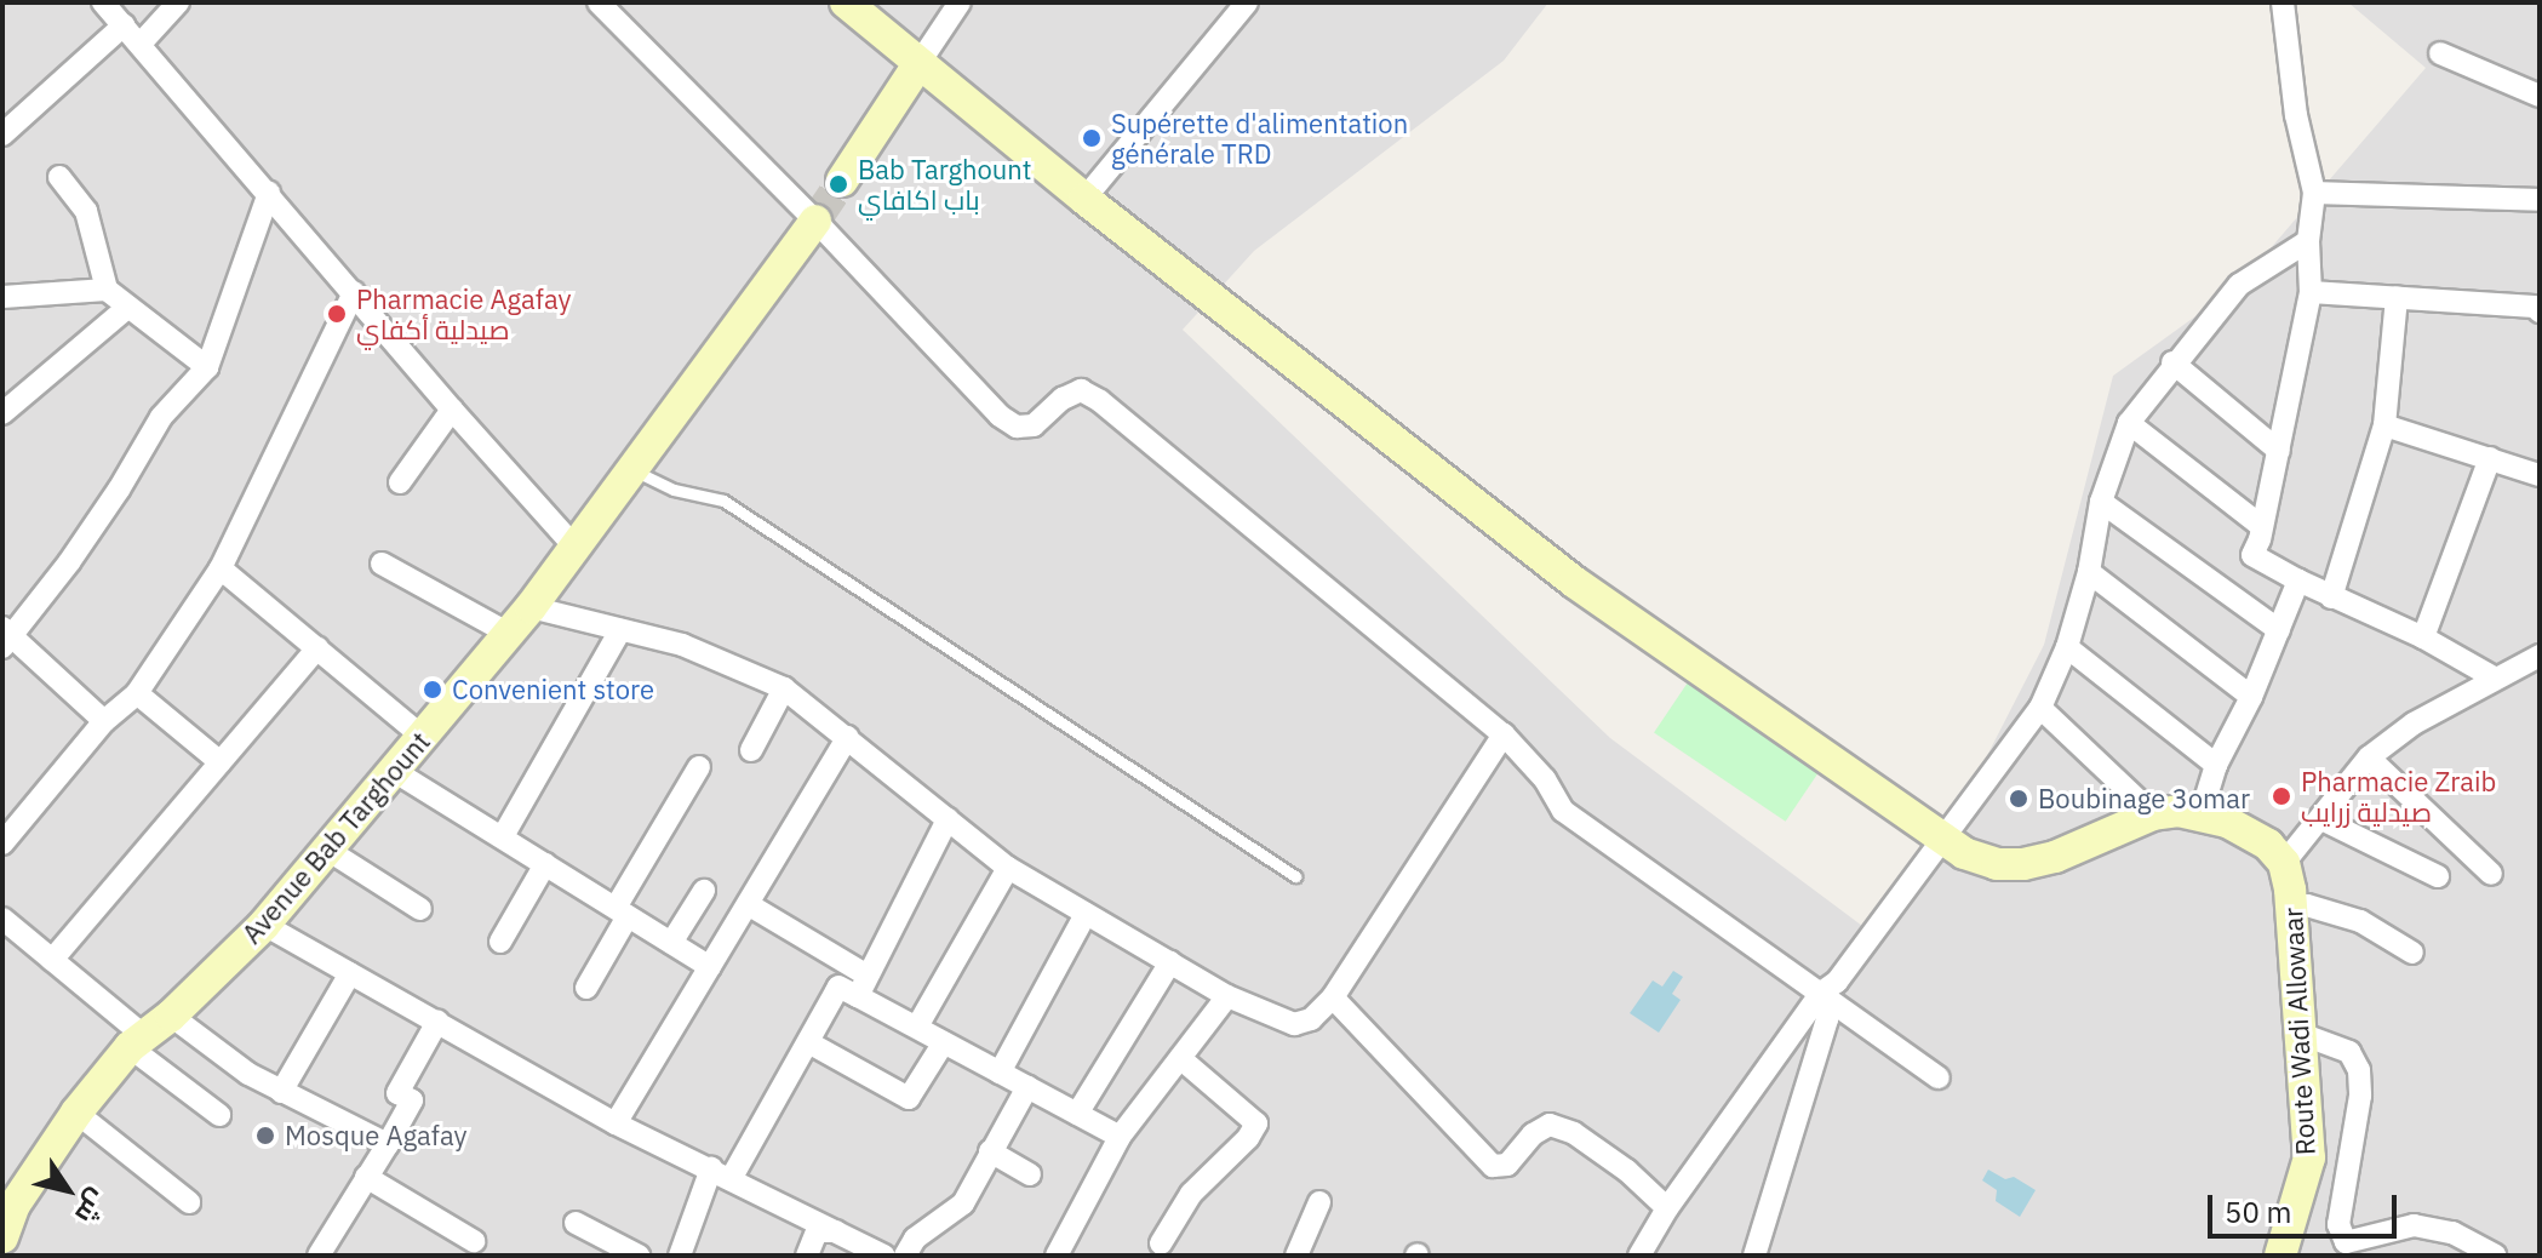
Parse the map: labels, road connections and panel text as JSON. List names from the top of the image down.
{
  "streets": {
    "street": ["Avenue Bab Targhount", "Route Wadi Allowaar"]
  },
  "places": [
    "Supérette d'alimentation générale TRD",
    "Bab Targhount باب اكافاي",
    "Pharmacie Agafay صيدلية أكفاي",
    "Convenient store",
    "Pharmacie Zraib صيدلية زرايب",
    "Boubinage 3omar",
    "Mosque Agafay"
  ],
  "scale_bar": "50 m",
  "north": "bottom right"
}
